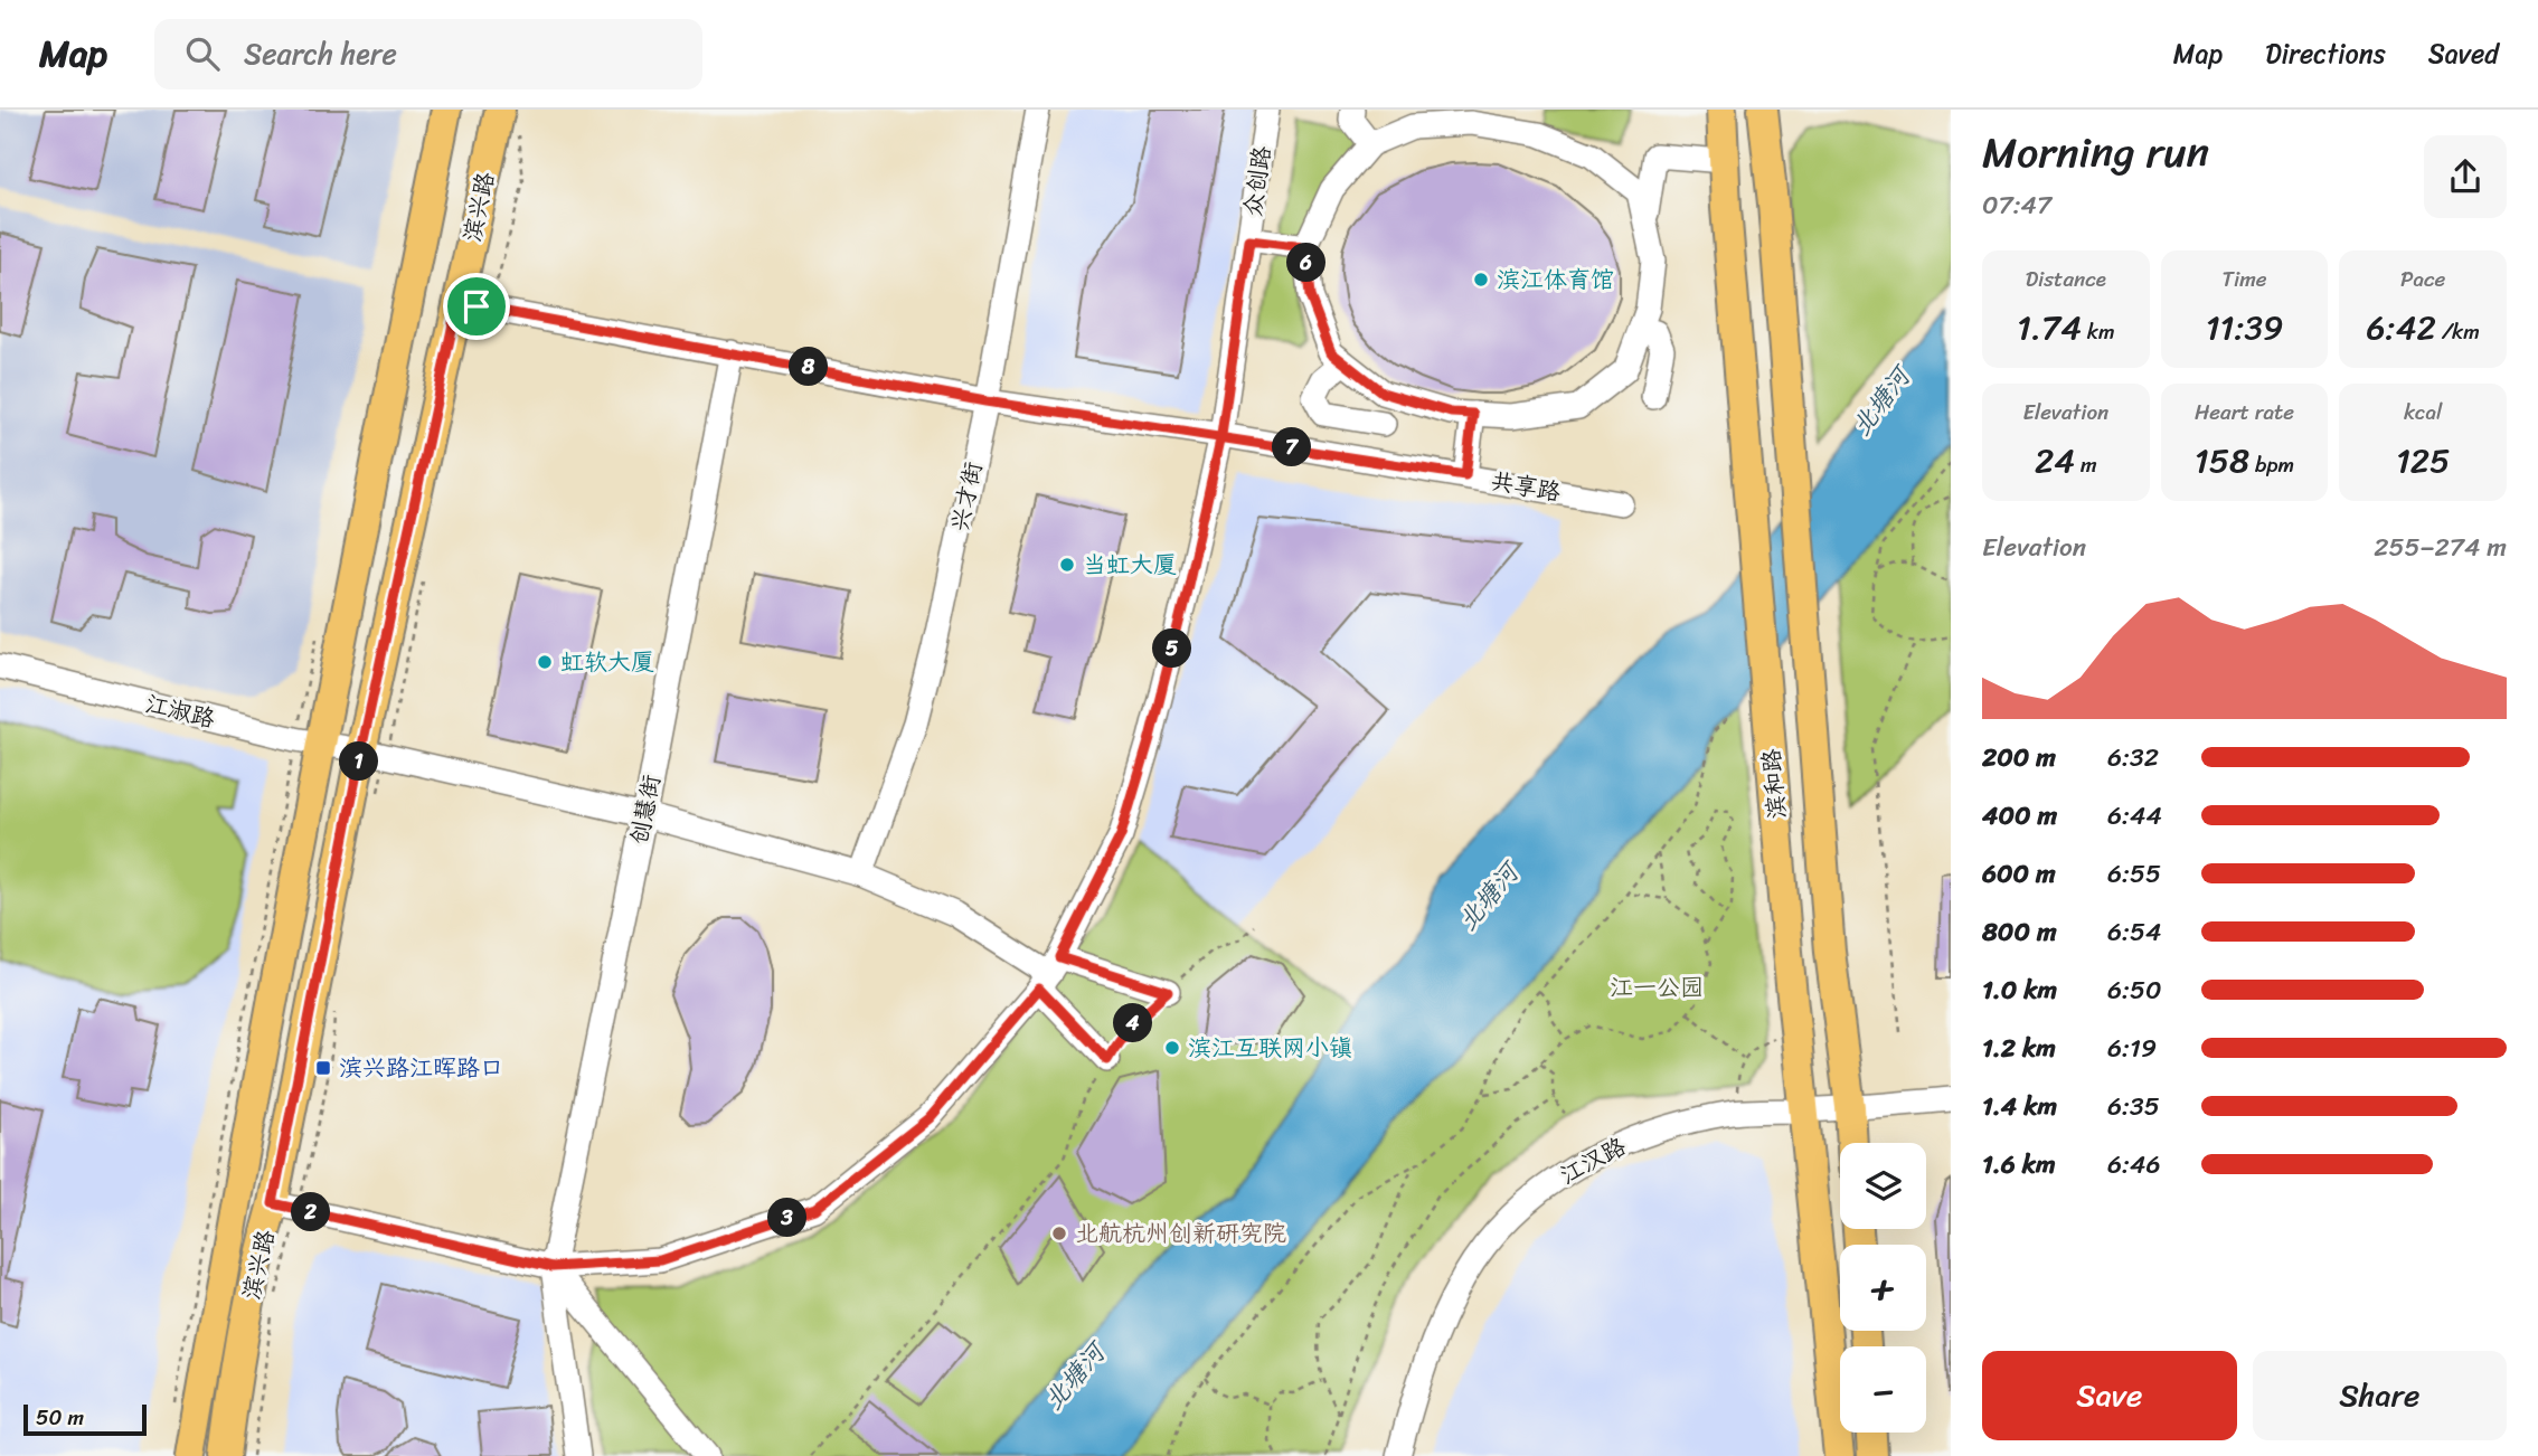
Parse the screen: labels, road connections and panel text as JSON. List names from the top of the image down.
{
  "streets": {
    "main road": ["滨兴路", "滨和路"],
    "street": [
      "众创路",
      "共享路",
      "兴才街",
      "江淑路",
      "创慧街",
      "江汉路"
    ]
  },
  "crossings": [
    ["众创路", "滨兴路"],
    ["众创路", "共享路"],
    ["众创路", "江淑路"],
    ["众创路", "创慧街"],
    ["滨兴路", "共享路"],
    ["滨兴路", "江淑路"],
    ["共享路", "兴才街"],
    ["共享路", "创慧街"],
    ["兴才街", "江淑路"],
    ["江淑路", "创慧街"],
    ["滨和路", "江汉路"]
  ],
  "water": ["北塘河"],
  "parks": ["江一公园"],
  "places": {
    "other": [
      "滨江体育馆",
      "当虹大厦",
      "虹软大厦",
      "滨江互联网小镇",
      "北航杭州创新研究院"
    ],
    "transit": ["滨兴路江晖路口"]
  },
  "scale_bar": "50 m",
  "page": {
    "header": "Map",
    "search": "Search here",
    "nav": ["Map", "Directions", "Saved"],
    "heading": ["Morning run", "07:47"],
    "pins": [
      "6",
      "8",
      "7",
      "5",
      "1",
      "4",
      "2",
      "3"
    ],
    "stats": [
      ["Distance", "1.74 km"],
      ["Time", "11:39"],
      ["Pace", "6:42 /km"],
      ["Elevation", "24 m"],
      ["Heart rate", "158 bpm"],
      ["kcal", "125"]
    ],
    "chart": ["Elevation", "255–274 m"],
    "list": [
      {
        "name": "200 m",
        "note": "6:32"
      },
      {
        "name": "400 m",
        "note": "6:44"
      },
      {
        "name": "600 m",
        "note": "6:55"
      },
      {
        "name": "800 m",
        "note": "6:54"
      },
      {
        "name": "1.0 km",
        "note": "6:50"
      },
      {
        "name": "1.2 km",
        "note": "6:19"
      },
      {
        "name": "1.4 km",
        "note": "6:35"
      },
      {
        "name": "1.6 km",
        "note": "6:46"
      }
    ],
    "map_buttons": ["+", "−"],
    "buttons": ["Save", "Share"],
    "scale": "50 m"
  }
}
